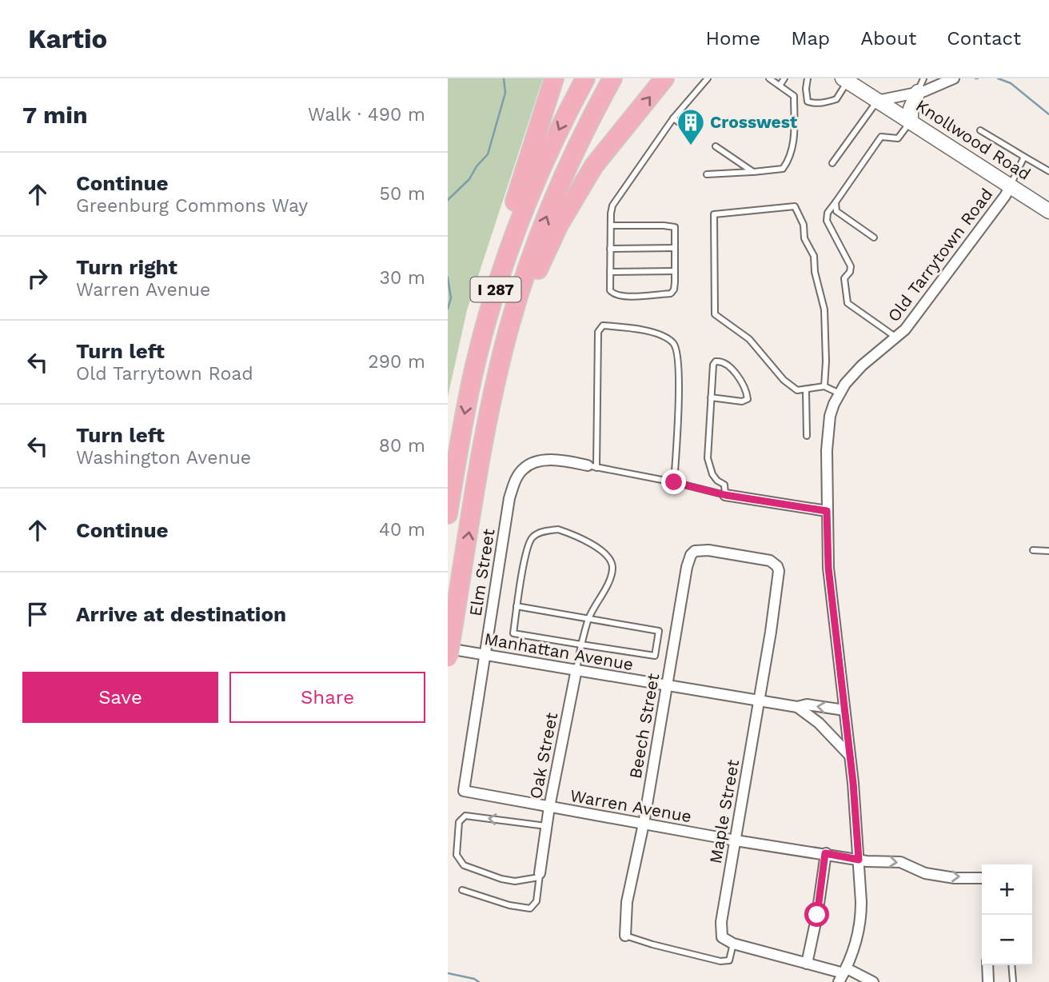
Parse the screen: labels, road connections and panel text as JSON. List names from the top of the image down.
{
  "streets": {
    "highway": ["I 287"],
    "main road": ["Knollwood Road"],
    "street": [
      "Old Tarrytown Road",
      "Elm Street",
      "Manhattan Avenue",
      "Beech Street",
      "Oak Street",
      "Warren Avenue",
      "Maple Street"
    ]
  },
  "crossings": [
    ["Knollwood Road", "Old Tarrytown Road"],
    ["Old Tarrytown Road", "Manhattan Avenue"],
    ["Old Tarrytown Road", "Warren Avenue"],
    ["I 287", "Manhattan Avenue"],
    ["Elm Street", "Manhattan Avenue"],
    ["Elm Street", "Warren Avenue"],
    ["Manhattan Avenue", "Beech Street"],
    ["Manhattan Avenue", "Oak Street"],
    ["Manhattan Avenue", "Maple Street"],
    ["Beech Street", "Warren Avenue"],
    ["Beech Street", "Maple Street"],
    ["Oak Street", "Warren Avenue"],
    ["Warren Avenue", "Maple Street"]
  ],
  "places": {
    "building": ["Crosswest"]
  },
  "page": {
    "header": "Kartio",
    "nav": [
      "Home",
      "Map",
      "About",
      "Contact"
    ],
    "heading": ["7 min", "Walk · 490 m"],
    "list": [
      ["Continue", "Greenburg Commons Way", "50 m"],
      ["Turn right", "Warren Avenue", "30 m"],
      ["Turn left", "Old Tarrytown Road", "290 m"],
      ["Turn left", "Washington Avenue", "80 m"],
      ["Continue", "40 m"],
      "Arrive at destination"
    ],
    "buttons": ["Save", "Share"],
    "map_buttons": ["+", "−"]
  }
}
